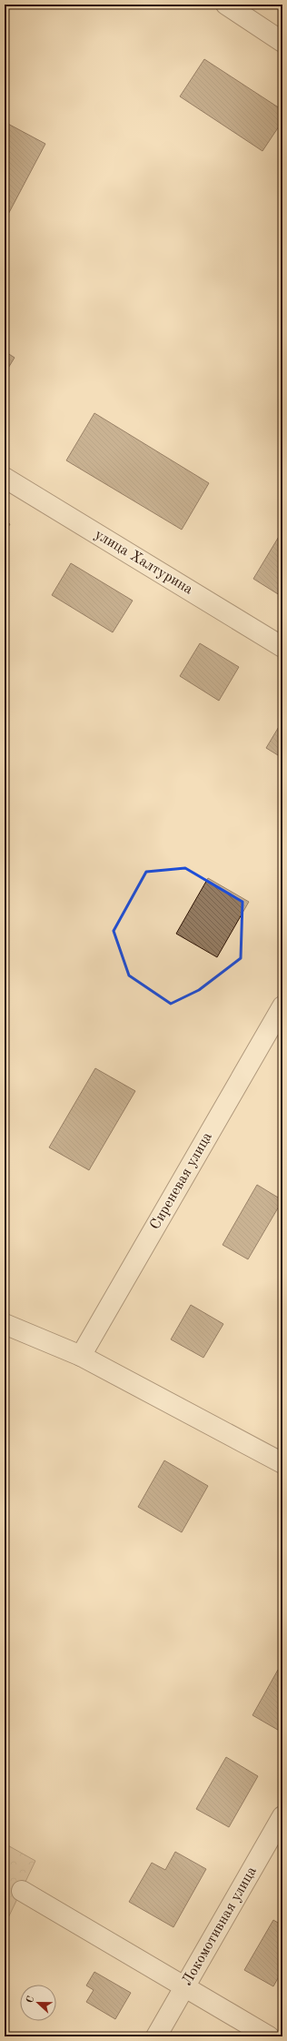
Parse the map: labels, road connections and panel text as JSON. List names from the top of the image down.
{
  "streets": {
    "street": ["улица Халтурина", "Сиреневая улица", "Локомотивная улица"]
  },
  "north": "left"
}
